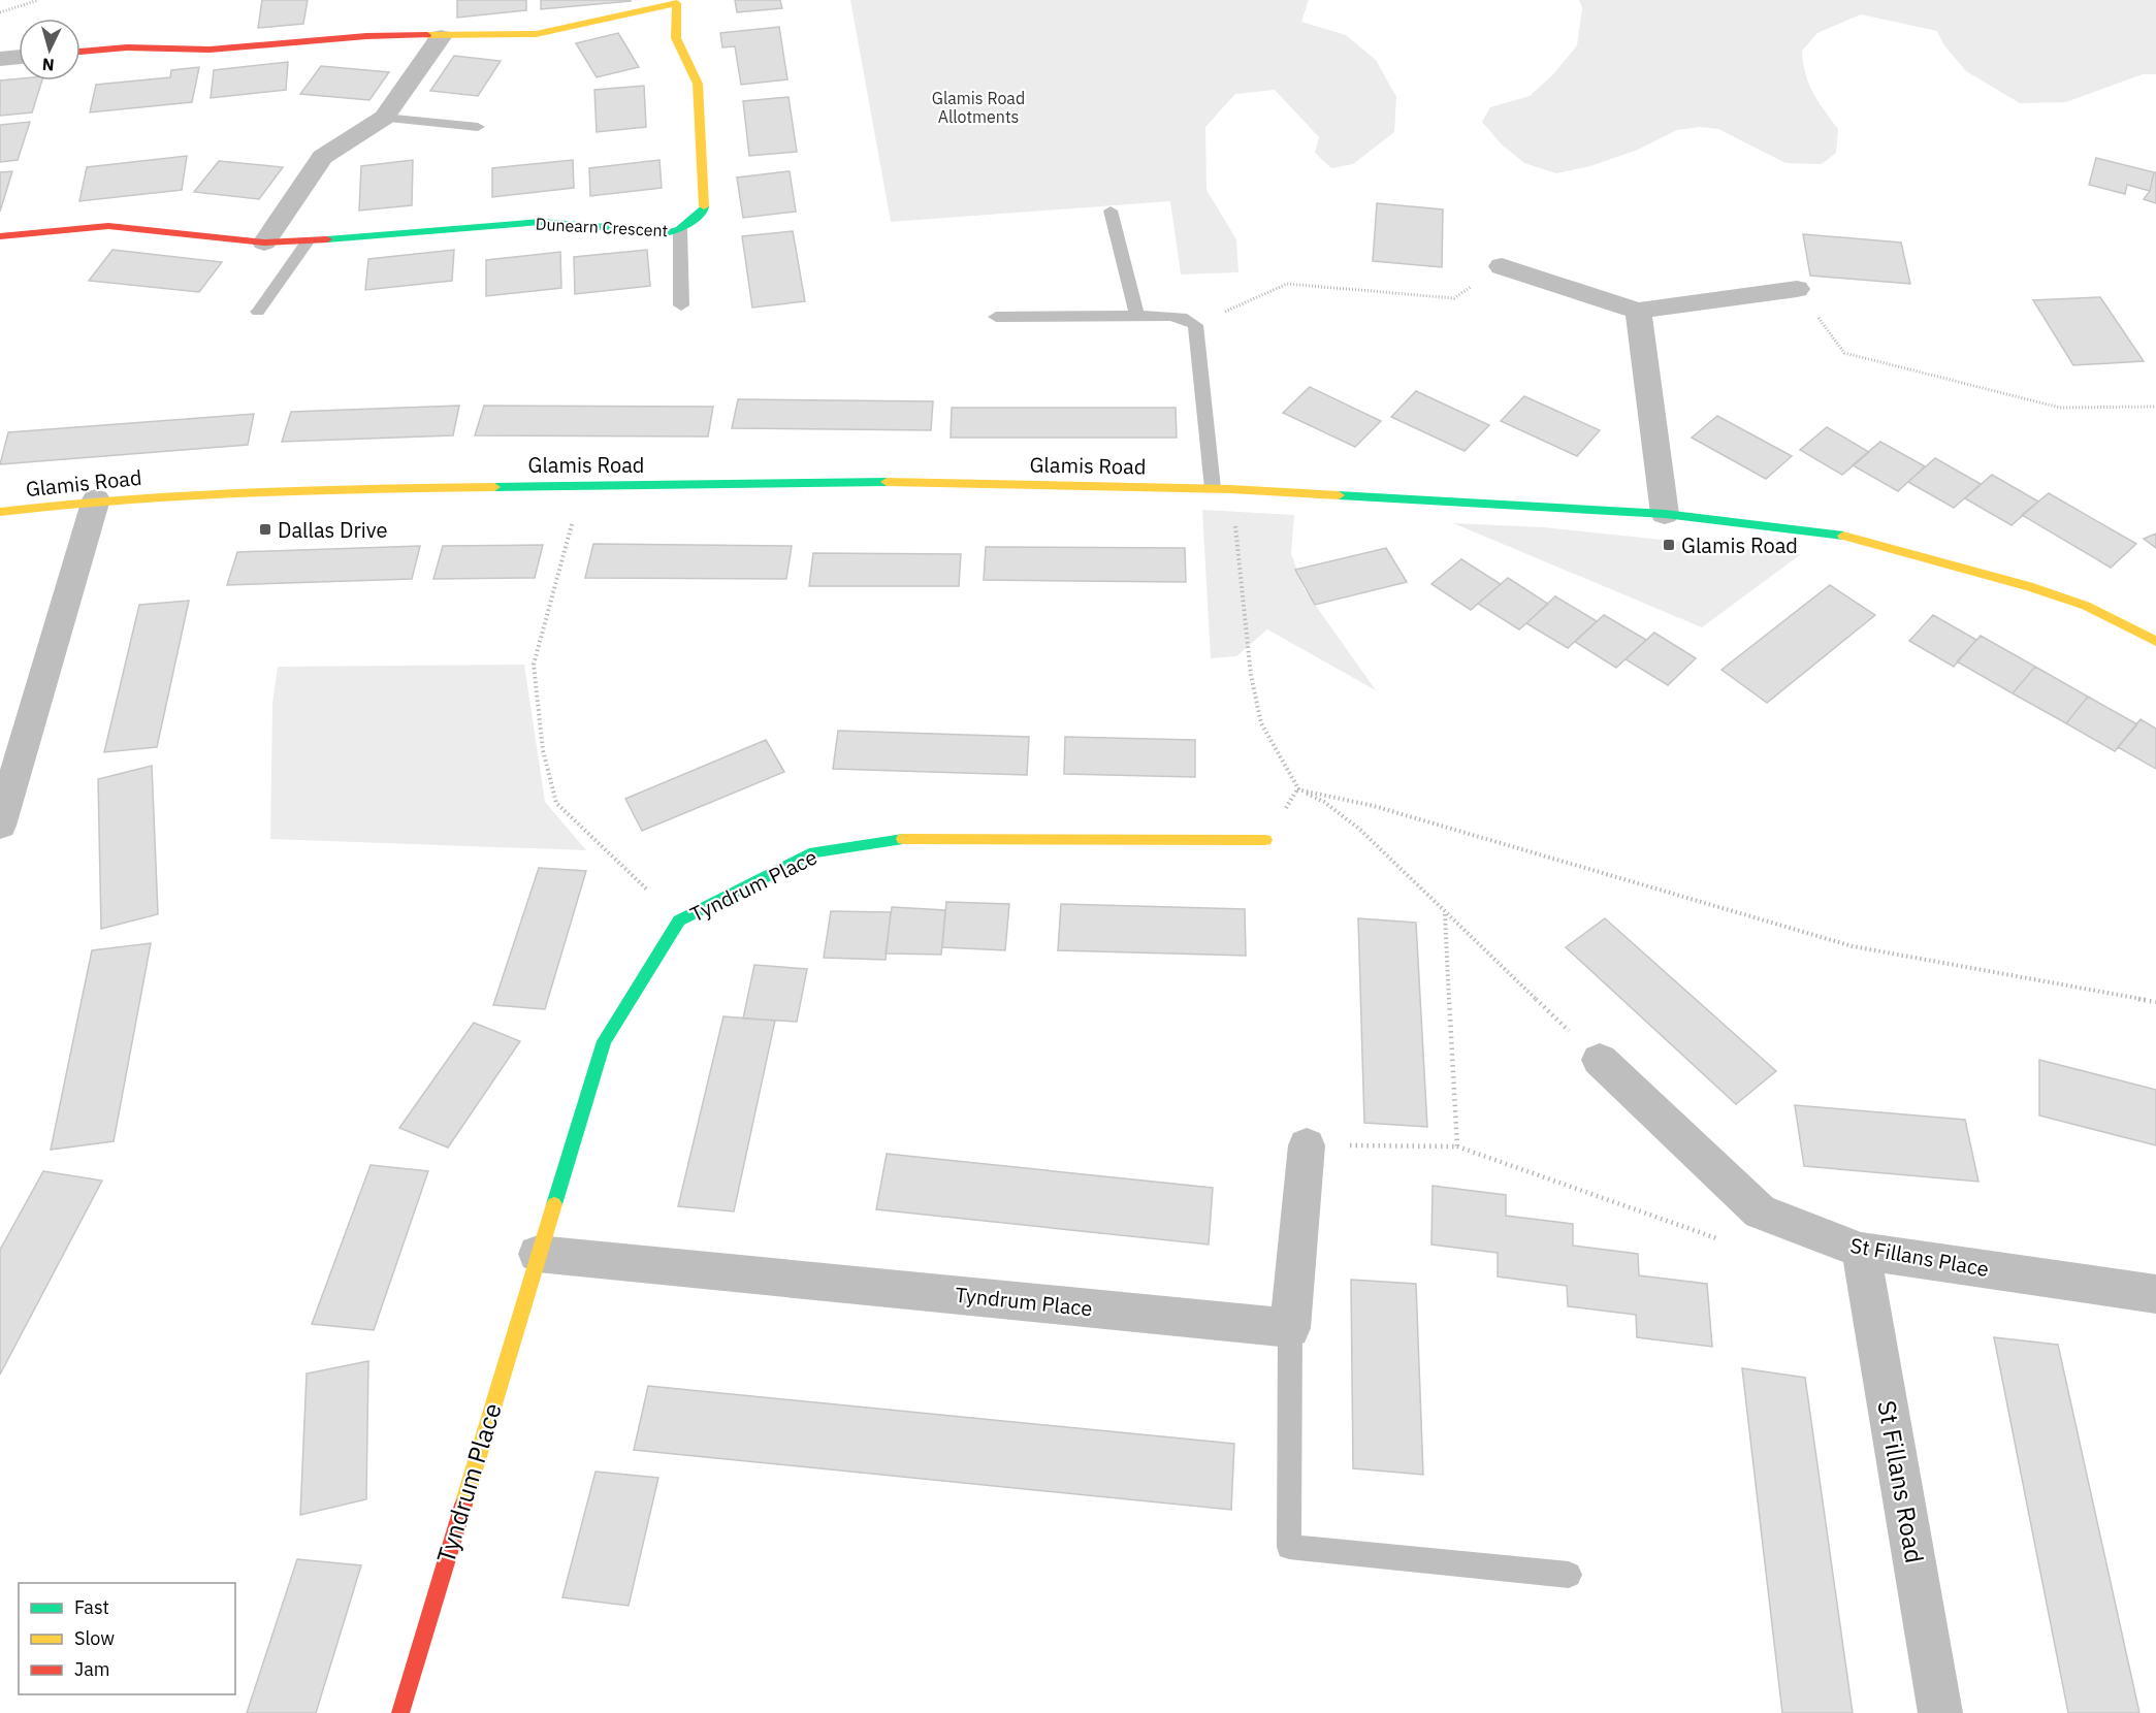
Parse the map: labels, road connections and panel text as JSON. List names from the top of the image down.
{
  "streets": {
    "street": [
      "Dunearn Crescent",
      "Glamis Road",
      "Tyndrum Place",
      "St Fillans Place",
      "St Fillans Road"
    ]
  },
  "crossings": [
    ["St Fillans Place", "St Fillans Road"]
  ],
  "parks": ["Glamis Road Allotments"],
  "places": {
    "transit": ["Dallas Drive", "Glamis Road"]
  },
  "legend": ["Fast", "Slow", "Jam"],
  "north": "bottom"
}
